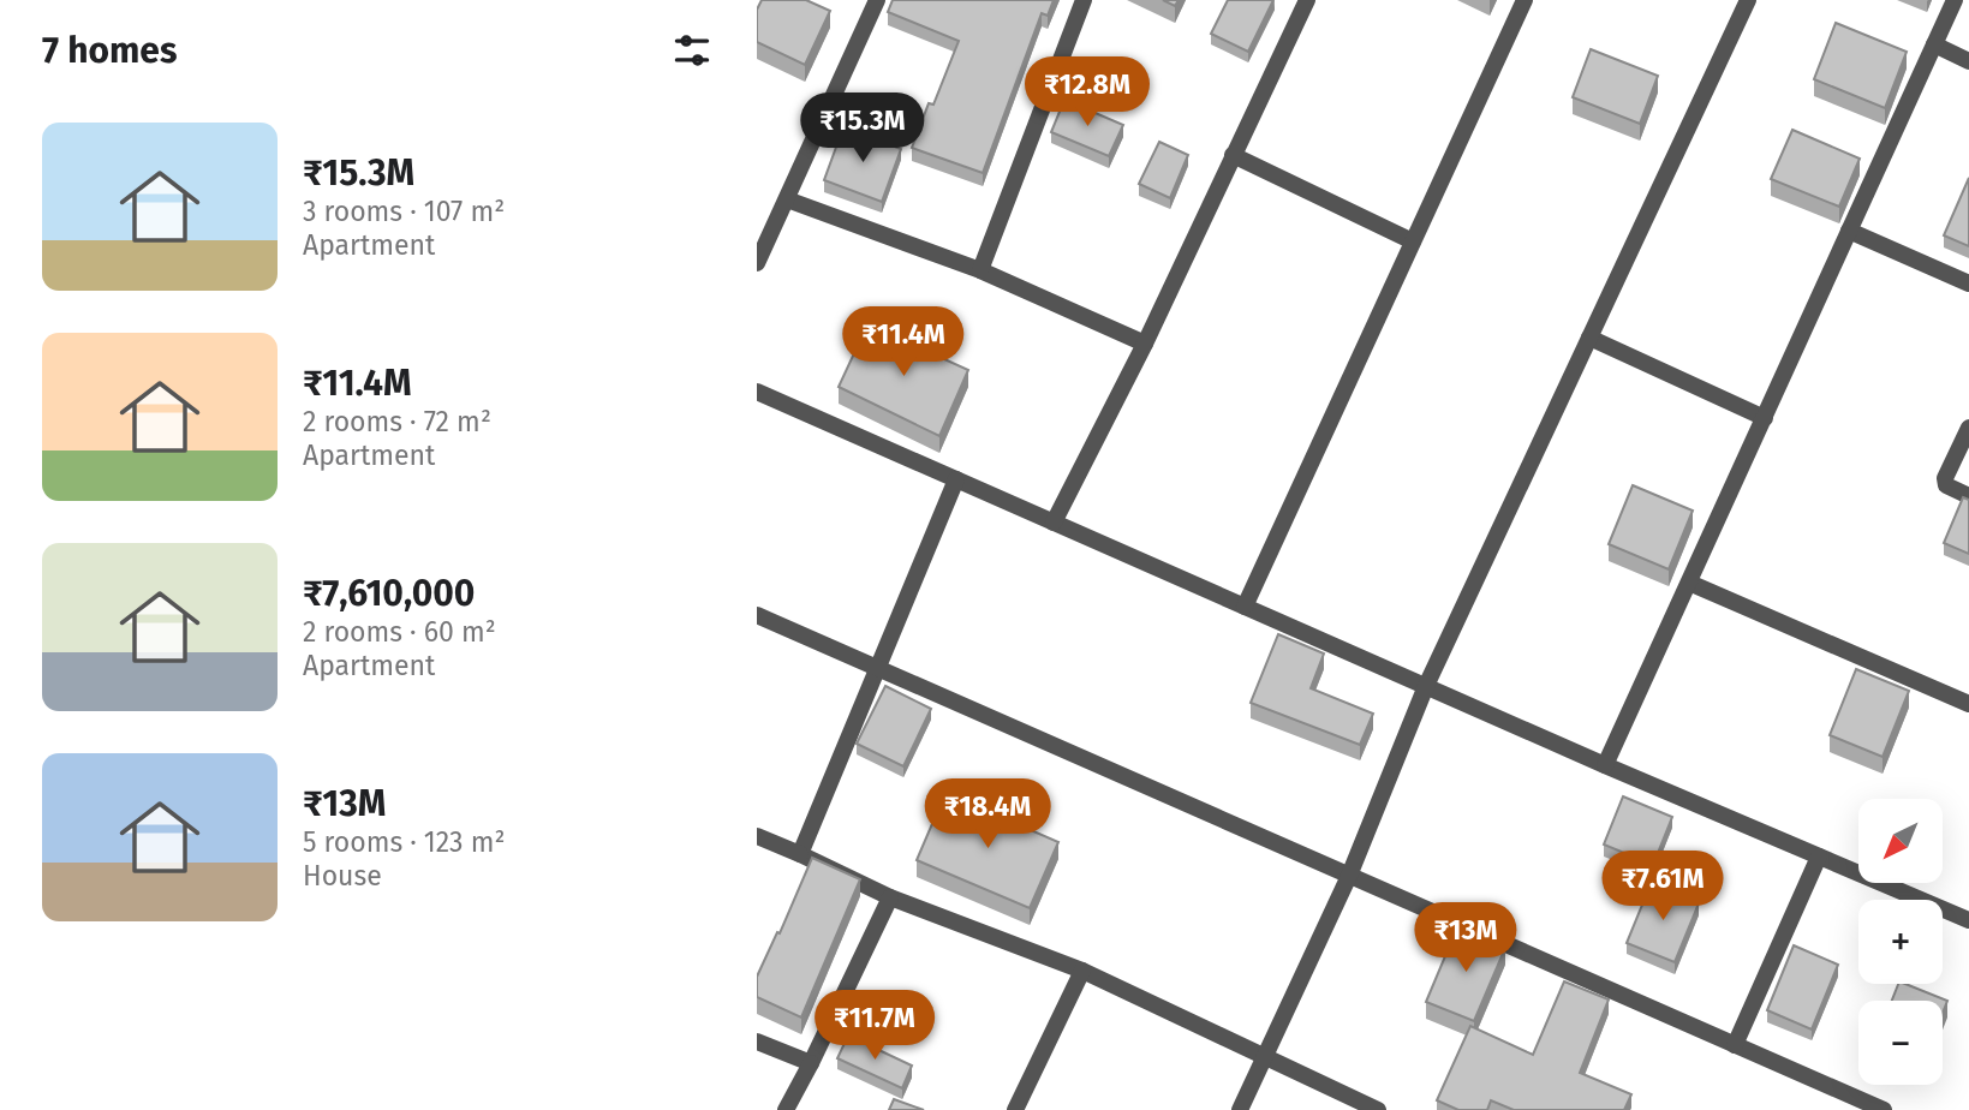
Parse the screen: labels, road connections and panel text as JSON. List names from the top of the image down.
{
  "north": "bottom left",
  "page": {
    "heading": "7 homes",
    "price": [
      "₹12.8M",
      "₹15.3M",
      "₹11.4M",
      "₹18.4M",
      "₹7.61M",
      "₹13M",
      "₹11.7M"
    ],
    "list": [
      {
        "name": "₹15.3M",
        "note": "3 rooms · 107 m² · Apartment"
      },
      {
        "name": "₹11.4M",
        "note": "2 rooms · 72 m² · Apartment"
      },
      {
        "name": "₹7,610,000",
        "note": "2 rooms · 60 m² · Apartment"
      },
      {
        "name": "₹13M",
        "note": "5 rooms · 123 m² · House"
      }
    ],
    "map_buttons": ["+", "−"]
  }
}
